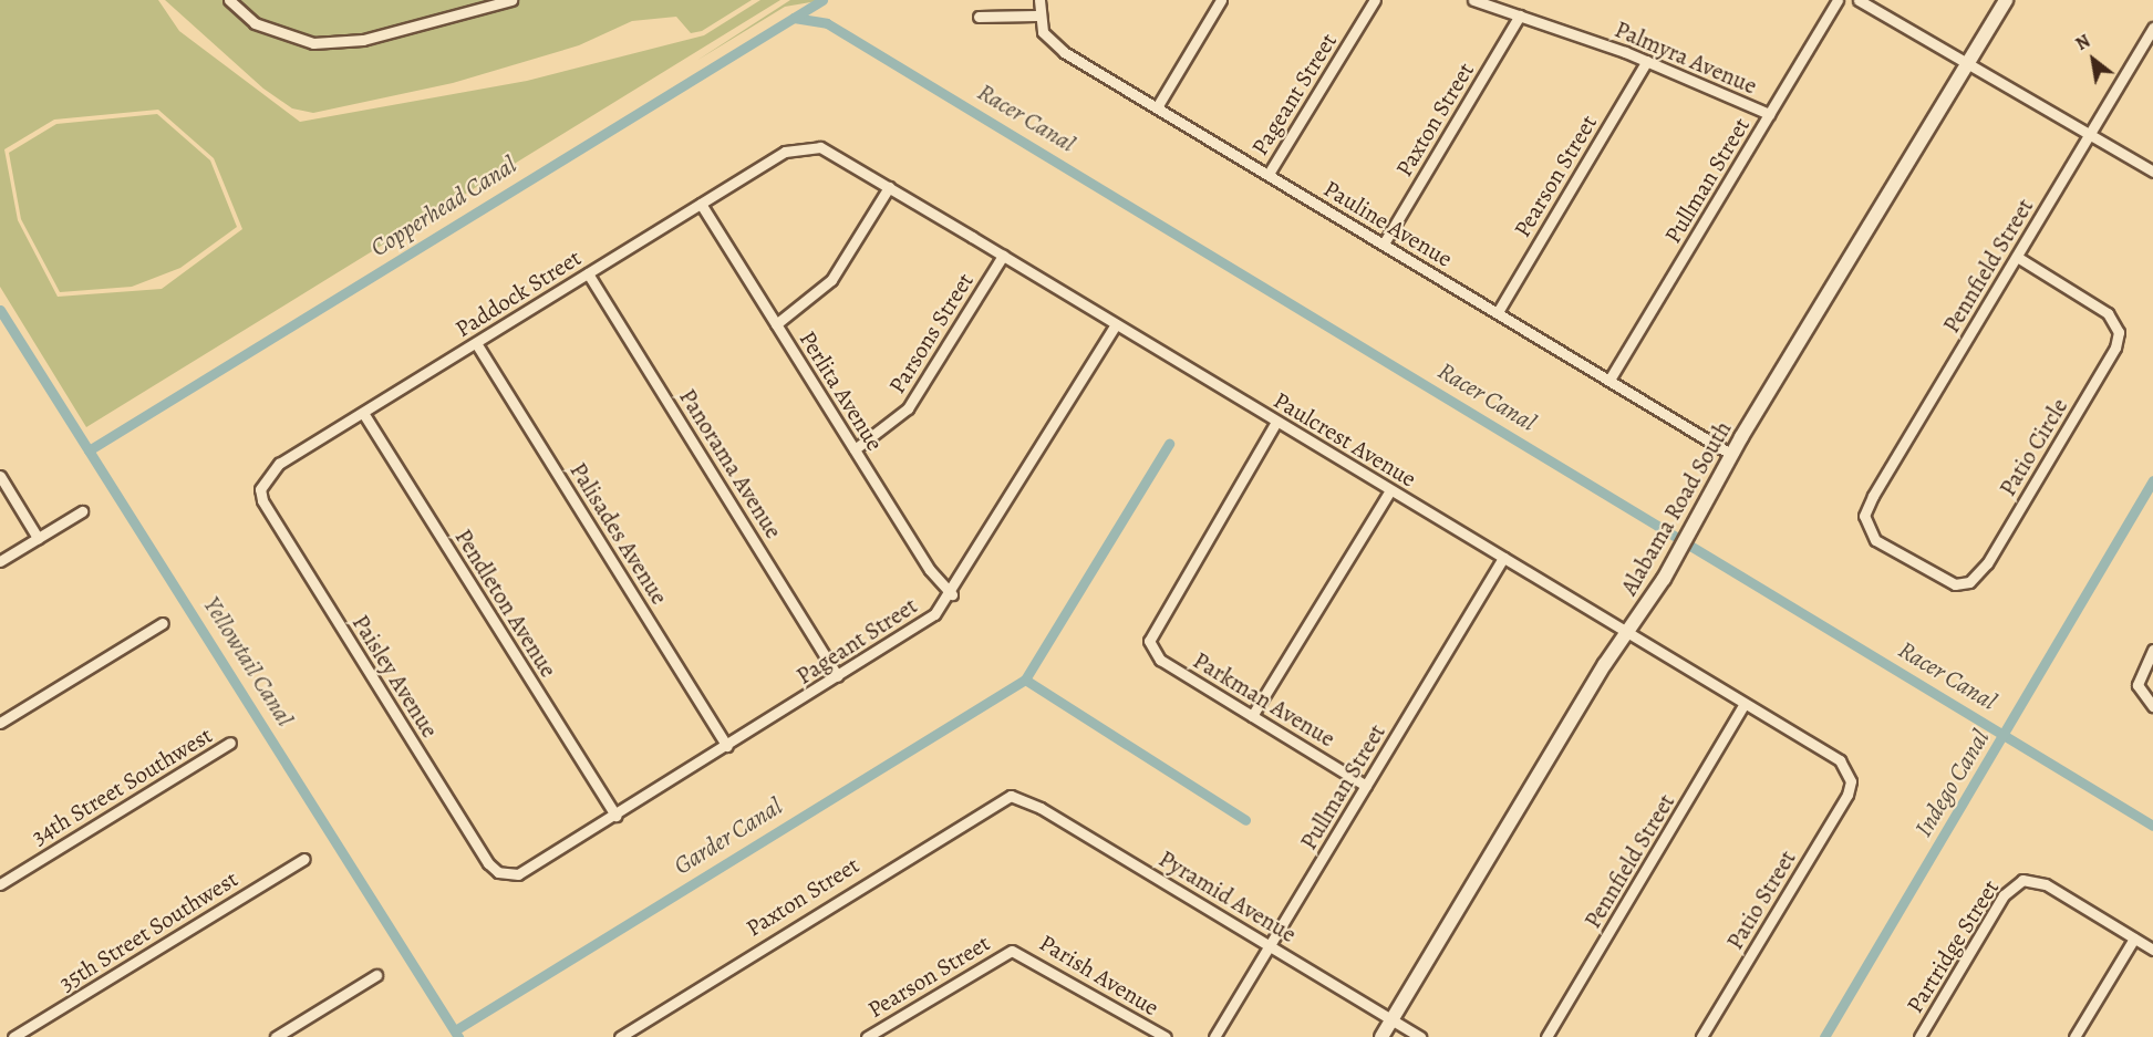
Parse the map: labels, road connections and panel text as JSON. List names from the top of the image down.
{
  "streets": {
    "street": [
      "Palmyra Avenue",
      "Pageant Street",
      "Paxton Street",
      "Pearson Street",
      "Pullman Street",
      "Pauline Avenue",
      "Pennfield Street",
      "Paddock Street",
      "Parsons Street",
      "Perlita Avenue",
      "Paulcrest Avenue",
      "Patio Circle",
      "Panorama Avenue",
      "Alabama Road South",
      "Palisades Avenue",
      "Pendleton Avenue",
      "Paisley Avenue",
      "Parkman Avenue",
      "34th Street Southwest",
      "Pyramid Avenue",
      "Patio Street",
      "35th Street Southwest",
      "Partridge Street",
      "Parish Avenue"
    ]
  },
  "crossings": [
    ["Palmyra Avenue", "Paxton Street"],
    ["Palmyra Avenue", "Pearson Street"],
    ["Palmyra Avenue", "Pullman Street"],
    ["Pageant Street", "Pauline Avenue"],
    ["Pageant Street", "Perlita Avenue"],
    ["Pageant Street", "Paulcrest Avenue"],
    ["Pageant Street", "Panorama Avenue"],
    ["Pageant Street", "Palisades Avenue"],
    ["Pageant Street", "Pendleton Avenue"],
    ["Pageant Street", "Paisley Avenue"],
    ["Paxton Street", "Pauline Avenue"],
    ["Paxton Street", "Pyramid Avenue"],
    ["Pearson Street", "Pauline Avenue"],
    ["Pearson Street", "Parish Avenue"],
    ["Pullman Street", "Pauline Avenue"],
    ["Pullman Street", "Paulcrest Avenue"],
    ["Pullman Street", "Parkman Avenue"],
    ["Pullman Street", "Pyramid Avenue"],
    ["Pauline Avenue", "Alabama Road South"],
    ["Pennfield Street", "Paulcrest Avenue"],
    ["Pennfield Street", "Patio Circle"],
    ["Paddock Street", "Perlita Avenue"],
    ["Paddock Street", "Paulcrest Avenue"],
    ["Paddock Street", "Panorama Avenue"],
    ["Paddock Street", "Palisades Avenue"],
    ["Paddock Street", "Pendleton Avenue"],
    ["Paddock Street", "Paisley Avenue"],
    ["Parsons Street", "Perlita Avenue"],
    ["Parsons Street", "Paulcrest Avenue"],
    ["Paulcrest Avenue", "Alabama Road South"],
    ["Paulcrest Avenue", "Parkman Avenue"],
    ["Paulcrest Avenue", "Patio Street"],
    ["Alabama Road South", "Pyramid Avenue"]
  ],
  "water": [
    "Racer Canal",
    "Copperhead Canal",
    "Yellowtail Canal",
    "Indego Canal",
    "Garder Canal"
  ],
  "north": "top left"
}
